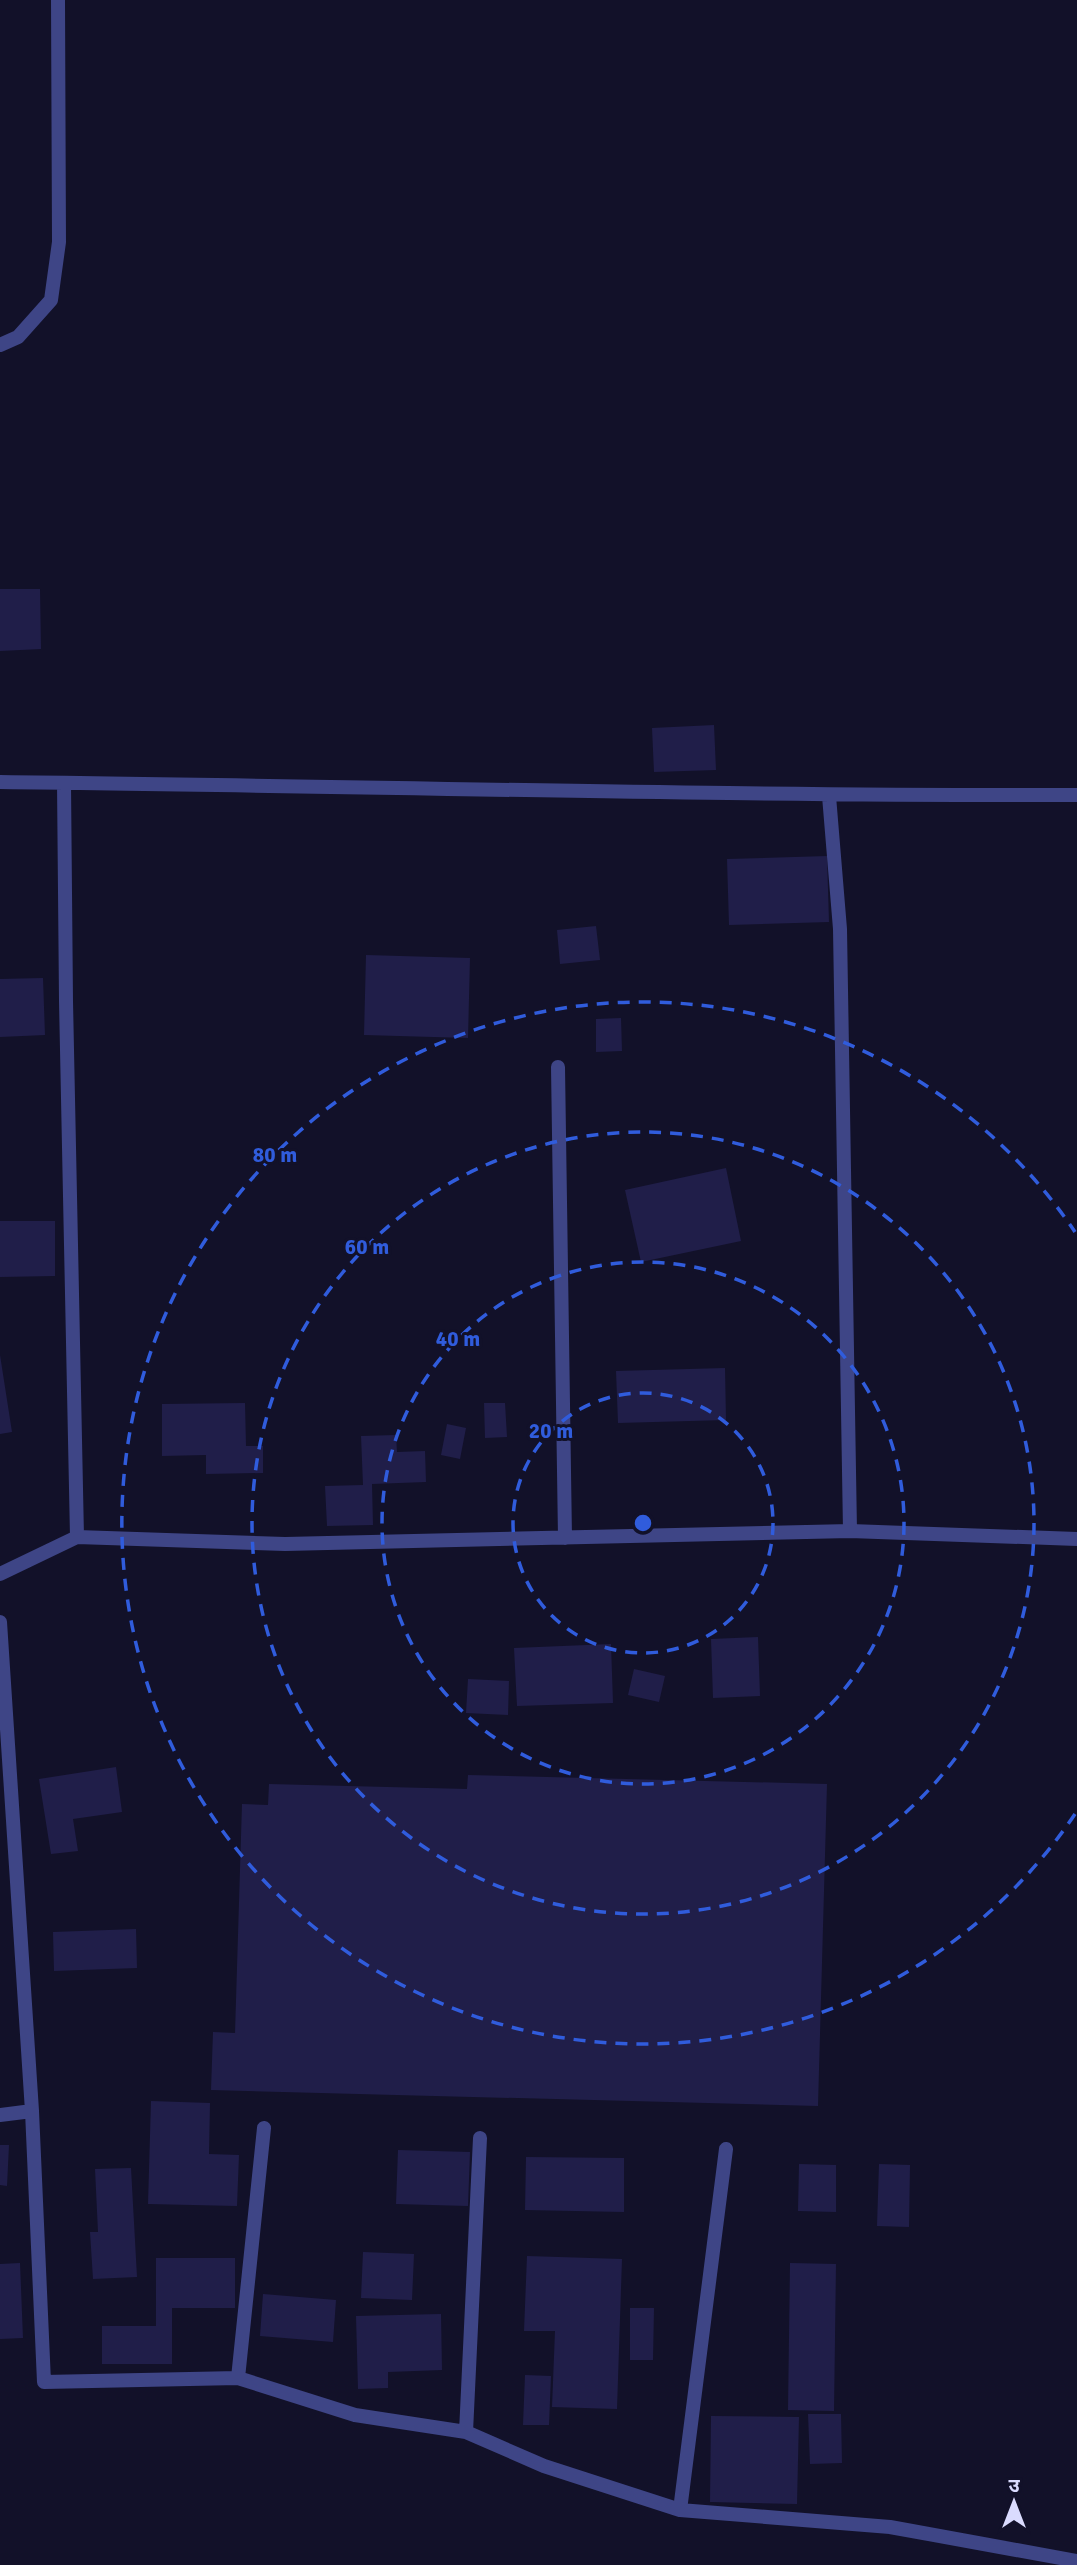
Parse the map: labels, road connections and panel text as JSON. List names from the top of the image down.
{
  "north": "top",
  "rings": [
    "80 m",
    "60 m",
    "40 m",
    "20 m"
  ]
}
